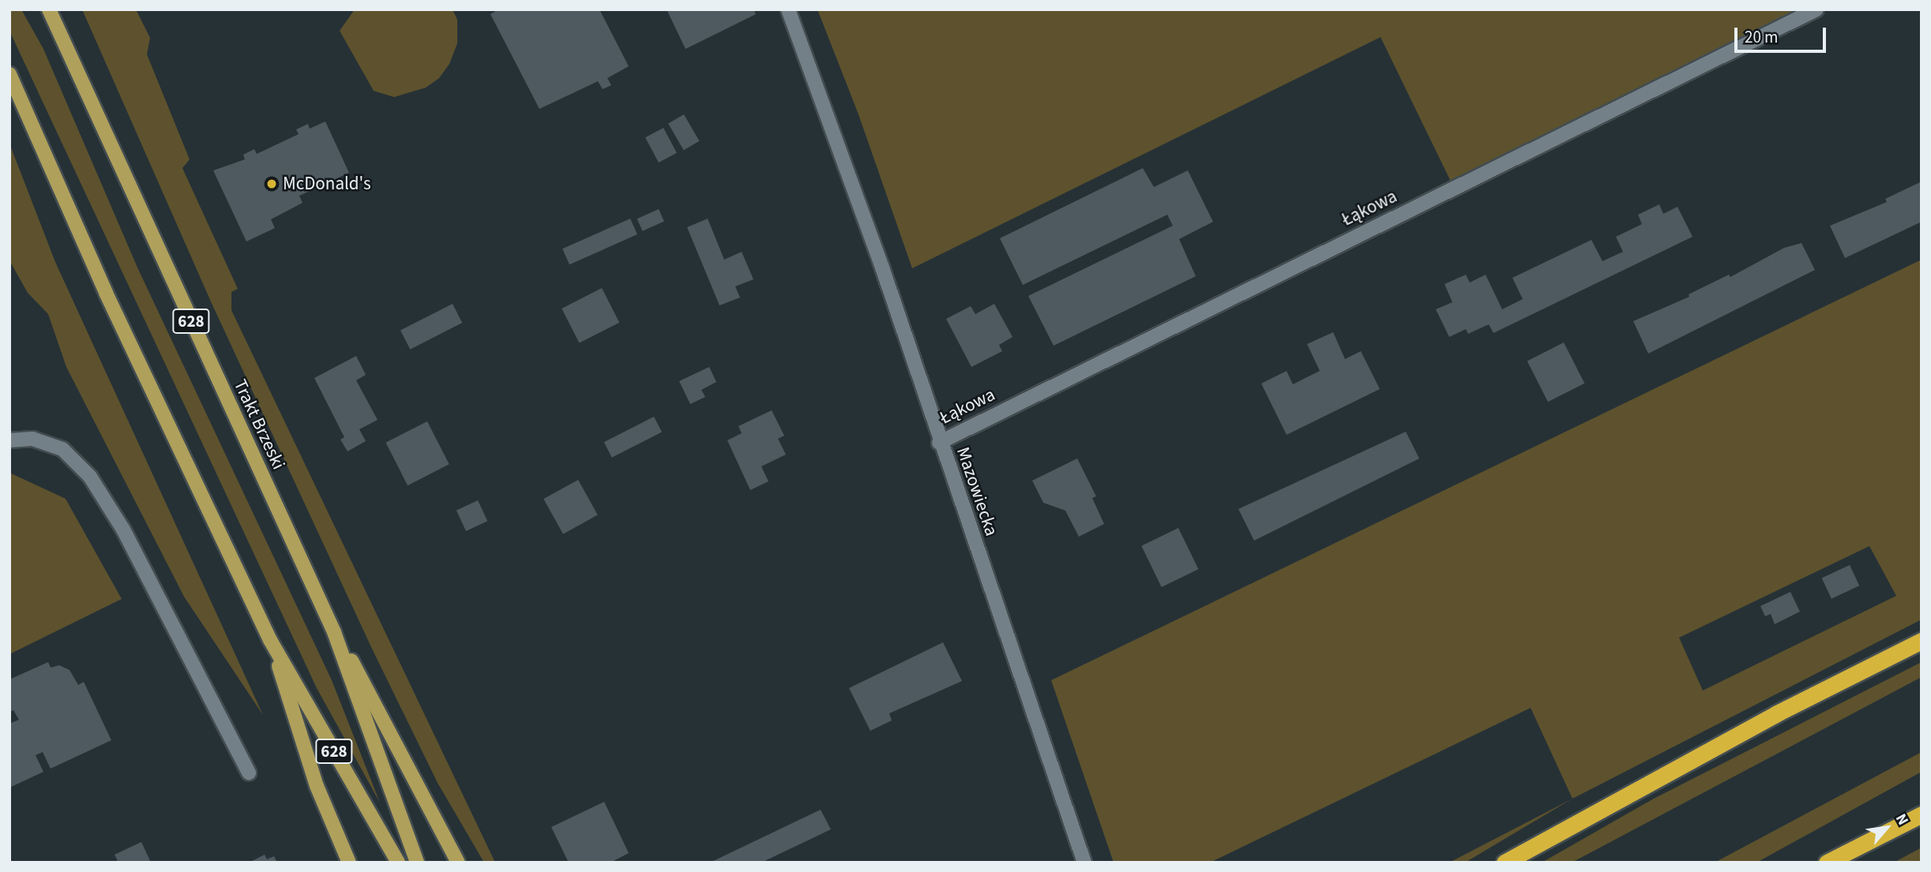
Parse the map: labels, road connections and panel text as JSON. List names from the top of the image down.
{
  "streets": {
    "main road": ["628", "Trakt Brzeski"],
    "street": ["Łąkowa", "Mazowiecka"]
  },
  "crossings": [
    ["Łąkowa", "Mazowiecka"]
  ],
  "places": ["McDonald's"],
  "scale_bar": "20 m",
  "north": "top right"
}
